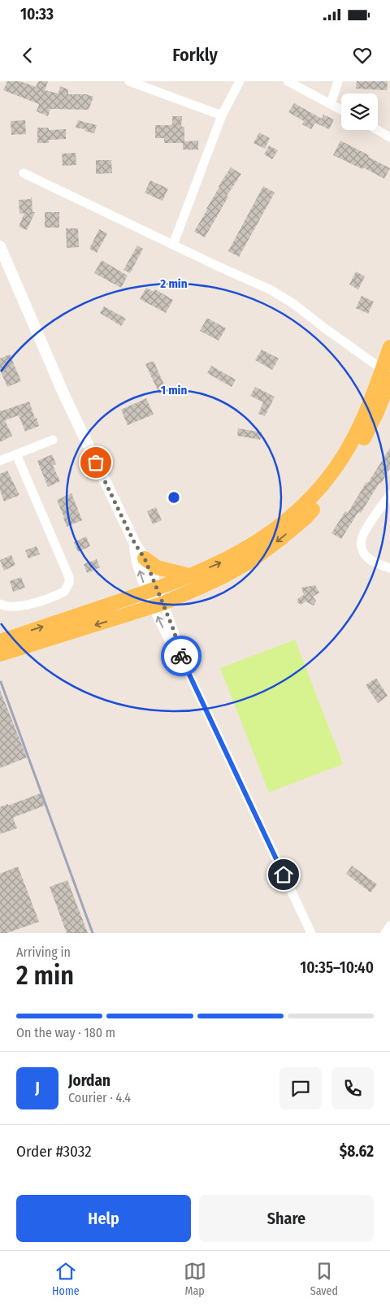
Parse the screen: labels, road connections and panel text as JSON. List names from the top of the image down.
{
  "page": {
    "status": "10:33",
    "header": "Forkly",
    "heading": ["2 min", "Arriving in", "10:35–10:40"],
    "panel": [
      "Jordan",
      "Courier · 4.4",
      "Order #3032",
      "$8.62"
    ],
    "bar": "On the way · 180 m",
    "round": "J",
    "buttons": ["Help", "Share"],
    "tabs": ["Home", "Map", "Saved"]
  },
  "rings": ["2 min", "1 min"]
}
